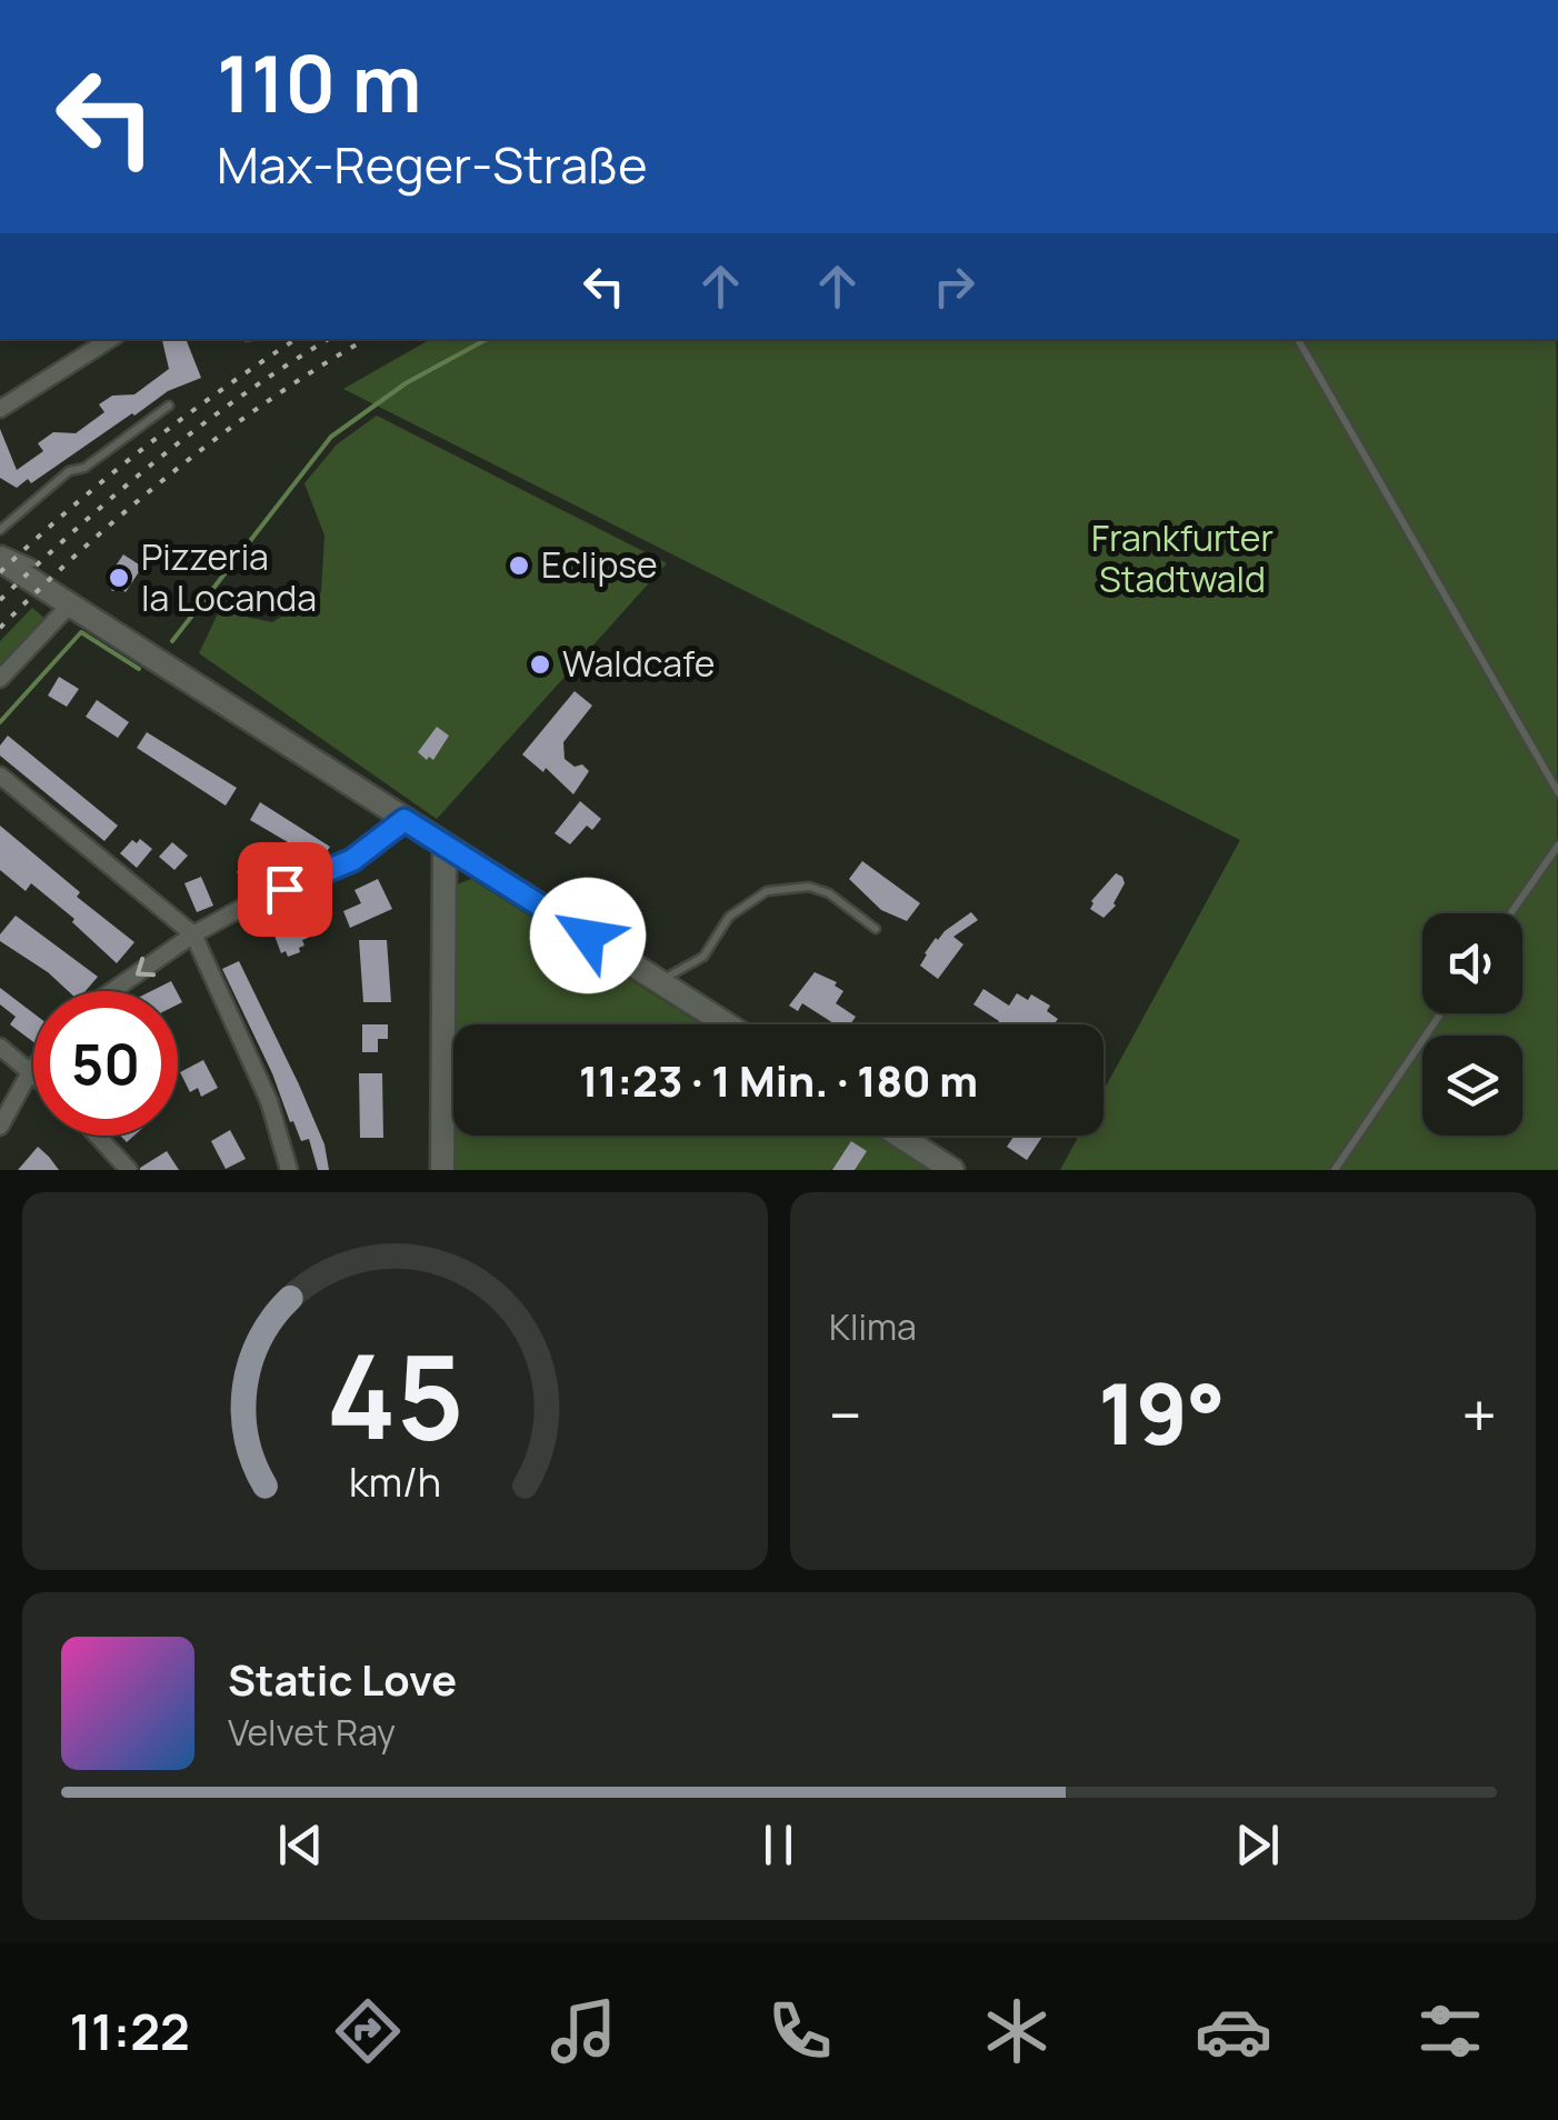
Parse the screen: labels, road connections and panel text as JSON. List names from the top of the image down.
{
  "parks": ["Frankfurter Stadtwald"],
  "places": ["Eclipse", "Pizzeria la Locanda", "Waldcafe"],
  "page": {
    "turn": ["110 m", "Max-Reger-Straße"],
    "limit": "50",
    "trip": "11:23 · 1 Min. · 180 m",
    "tile": "Klima",
    "heat": ["−", "19°", "+"],
    "song": ["Static Love", "Velvet Ray"],
    "tabs": "11:22",
    "gauge": ["45", "km/h"]
  }
}
